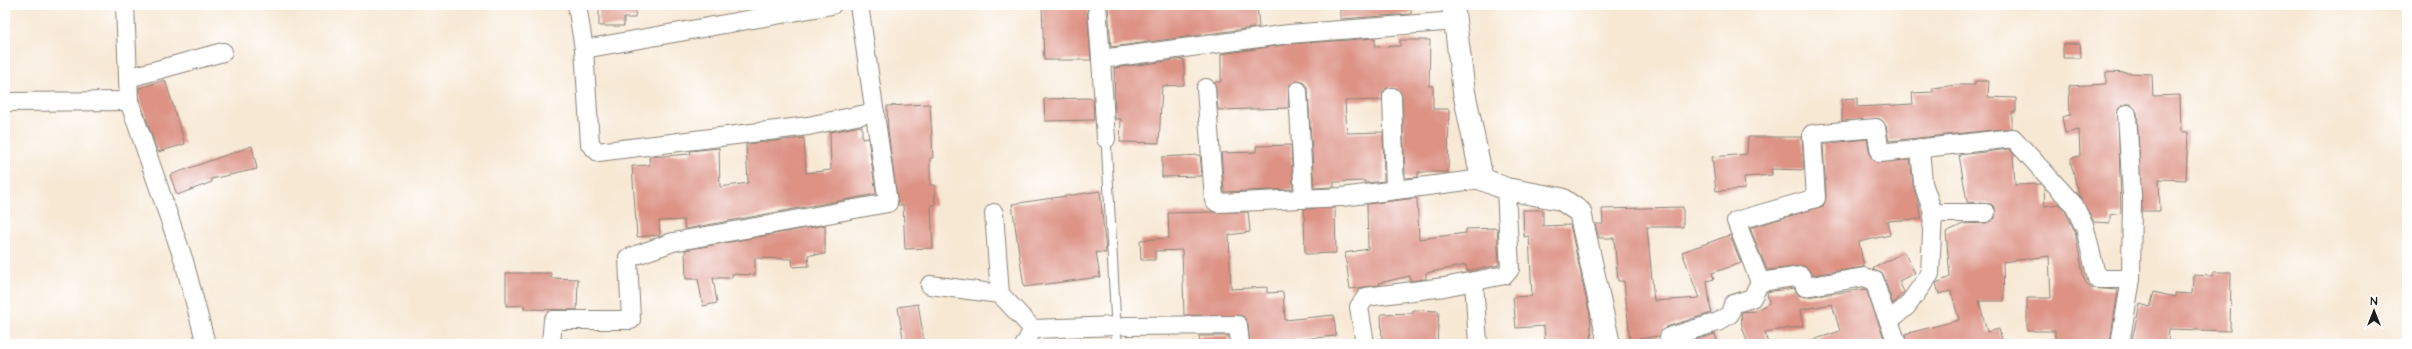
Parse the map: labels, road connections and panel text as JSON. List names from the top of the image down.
{
  "north": "top"
}
